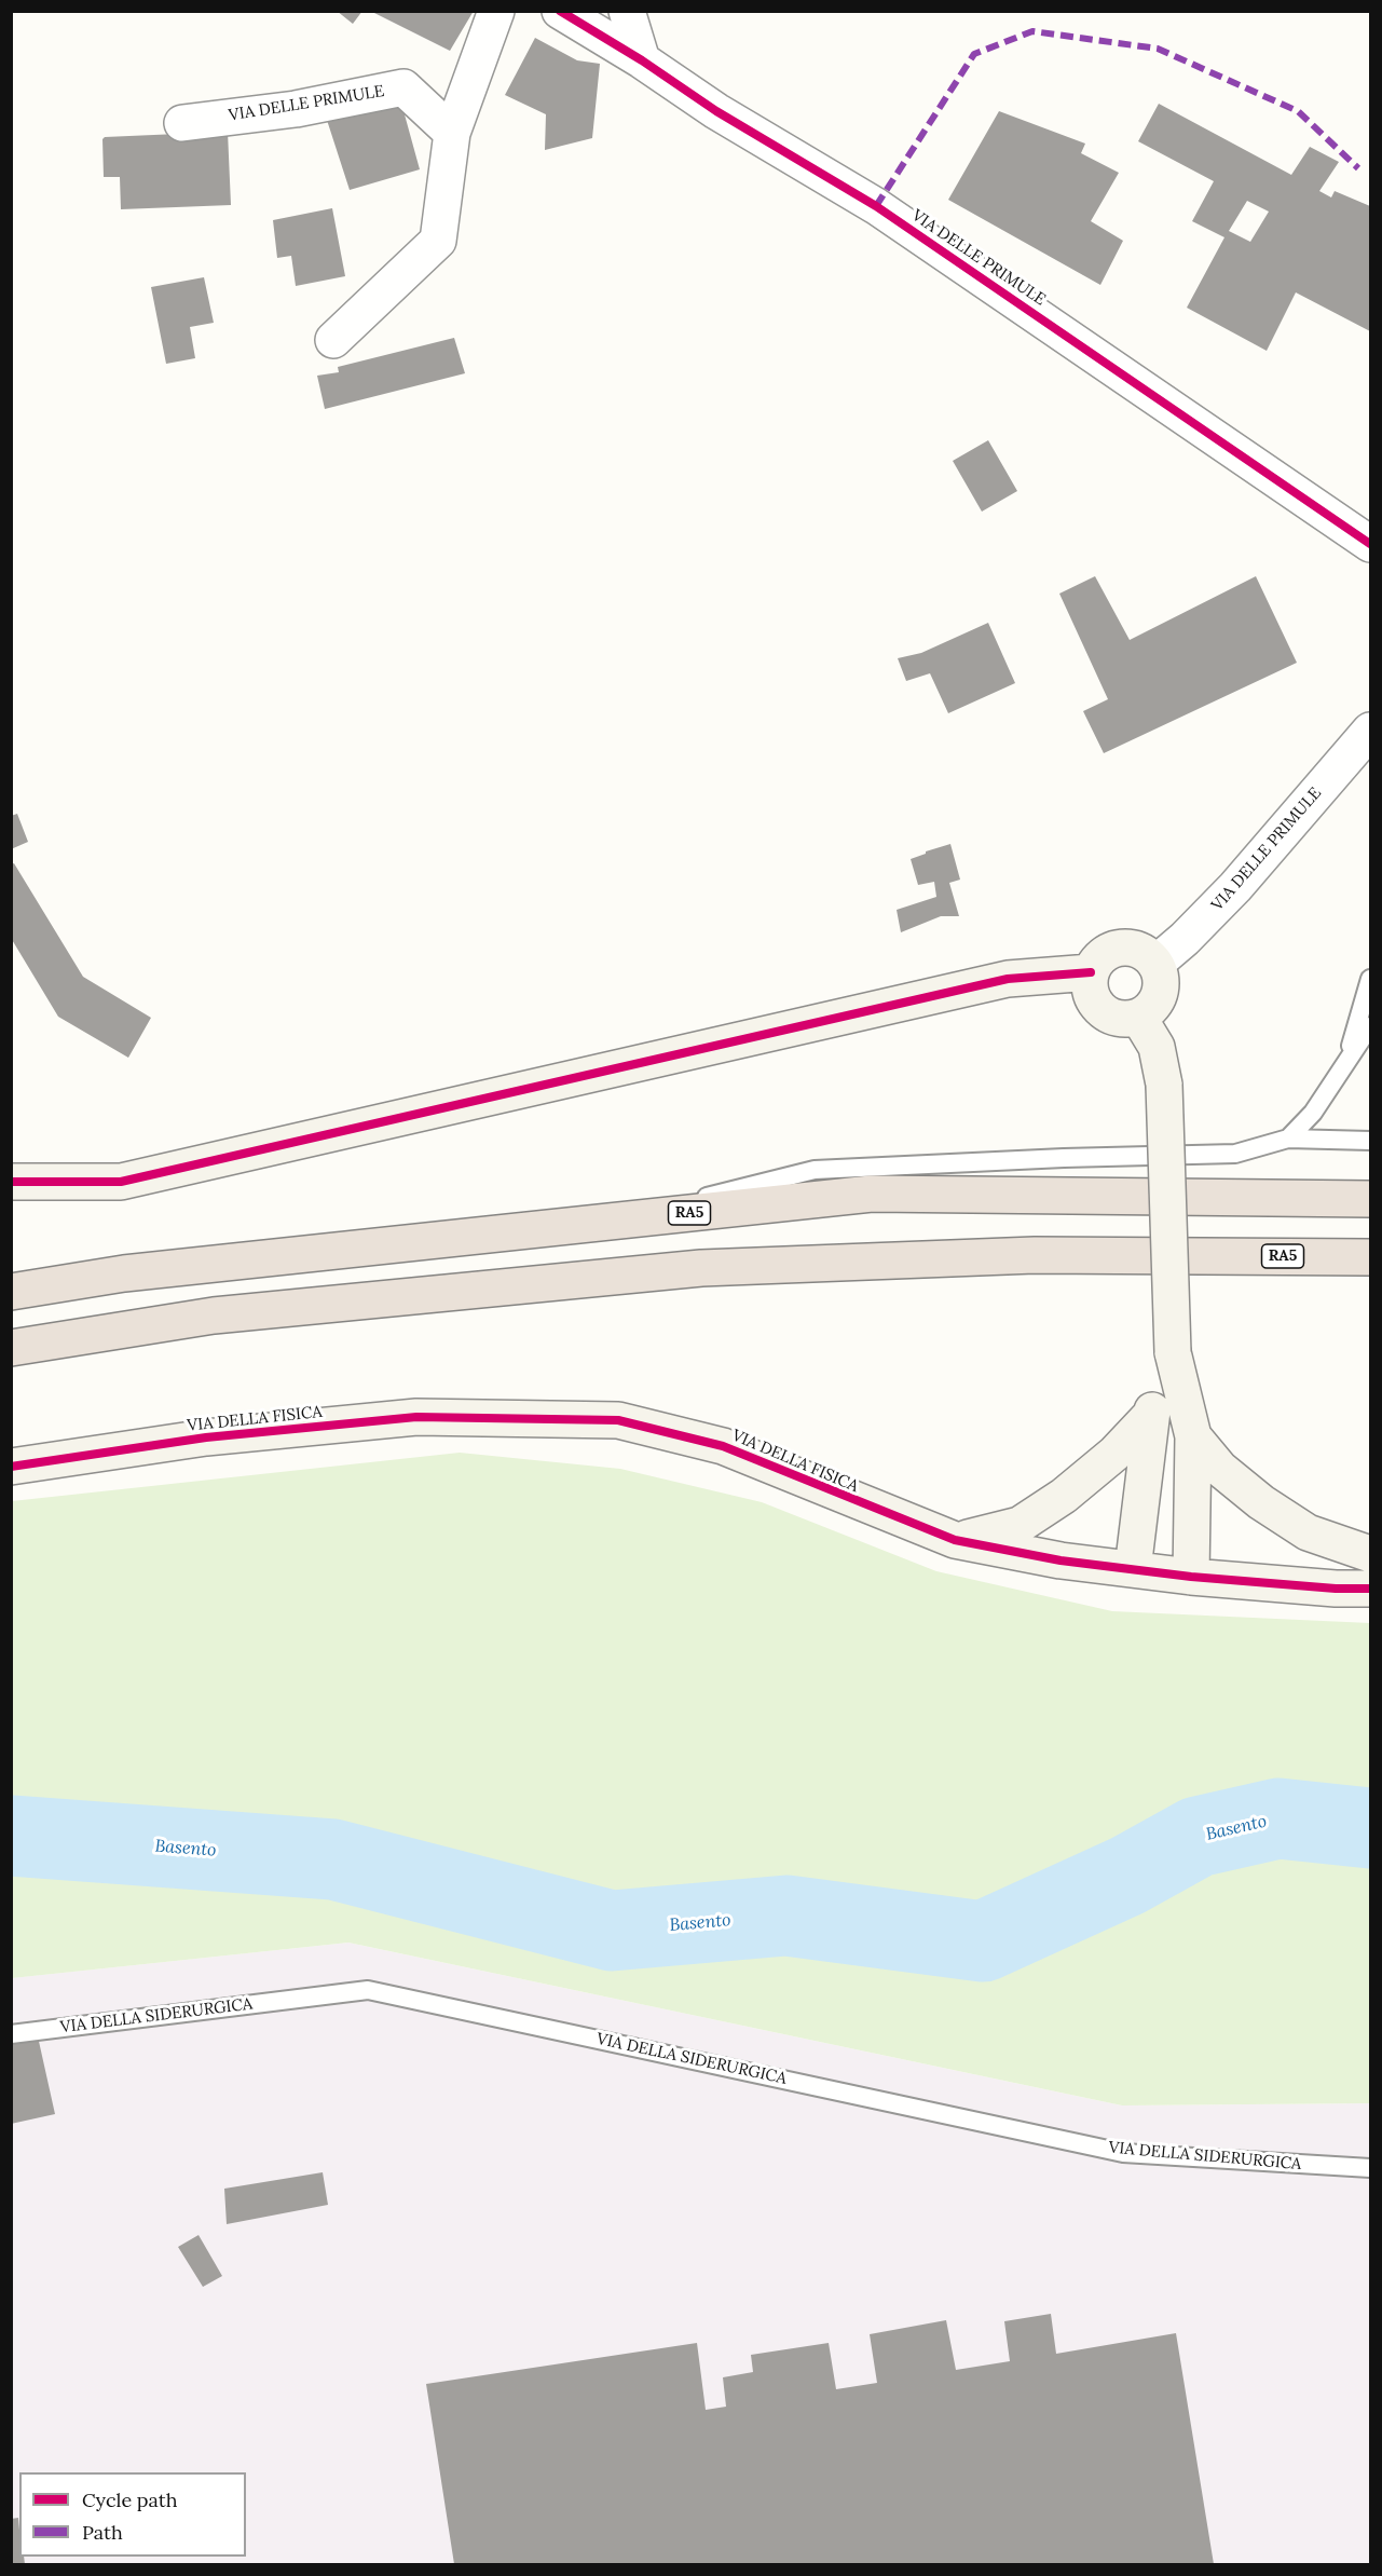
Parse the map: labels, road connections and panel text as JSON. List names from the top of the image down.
{
  "streets": {
    "highway": ["RA5"],
    "street": ["VIA DELLE PRIMULE", "VIA DELLA FISICA"],
    "lane": ["VIA DELLA SIDERURGICA"]
  },
  "water": ["Basento"],
  "legend": ["Cycle path", "Path"]
}
